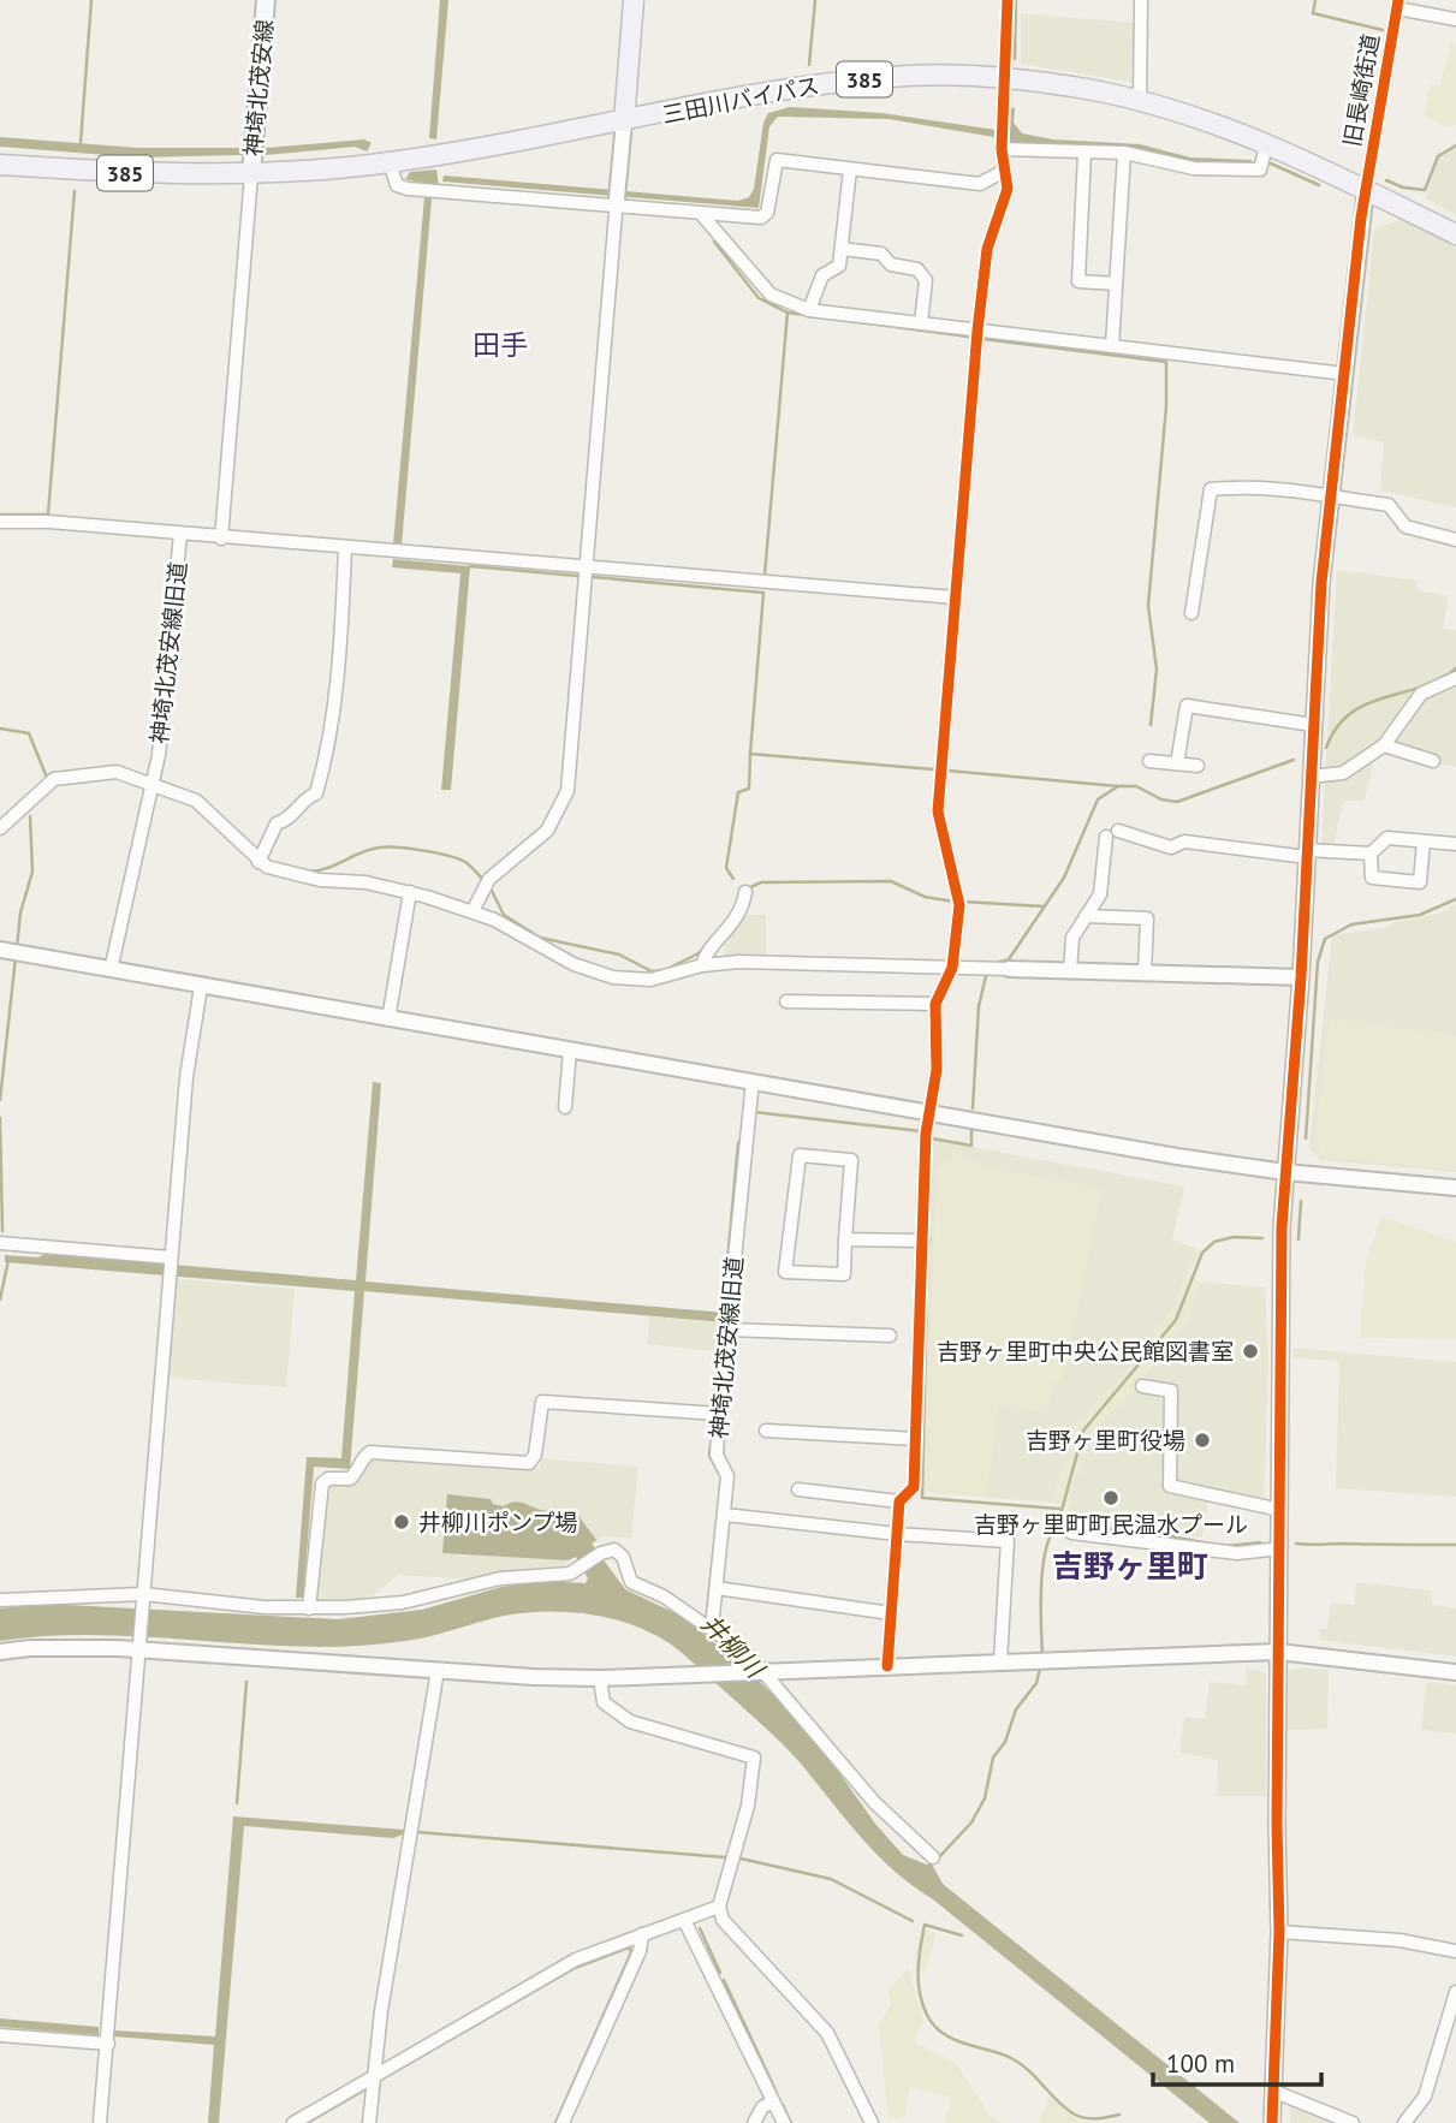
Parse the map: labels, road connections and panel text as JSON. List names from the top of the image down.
{
  "streets": {
    "highway": ["385", "三田川バイパス"],
    "main road": ["神埼北茂安線"],
    "street": ["旧長崎街道", "神埼北茂安線旧道"]
  },
  "crossings": [
    ["神埼北茂安線", "三田川バイパス"],
    ["旧長崎街道", "三田川バイパス"]
  ],
  "districts": ["田手", "吉野ヶ里町"],
  "water": ["井柳川"],
  "places": [
    "吉野ヶ里町中央公民館図書室",
    "吉野ヶ里町役場",
    "吉野ヶ里町町民温水プール",
    "井柳川ポンプ場"
  ],
  "scale_bar": "100 m"
}
